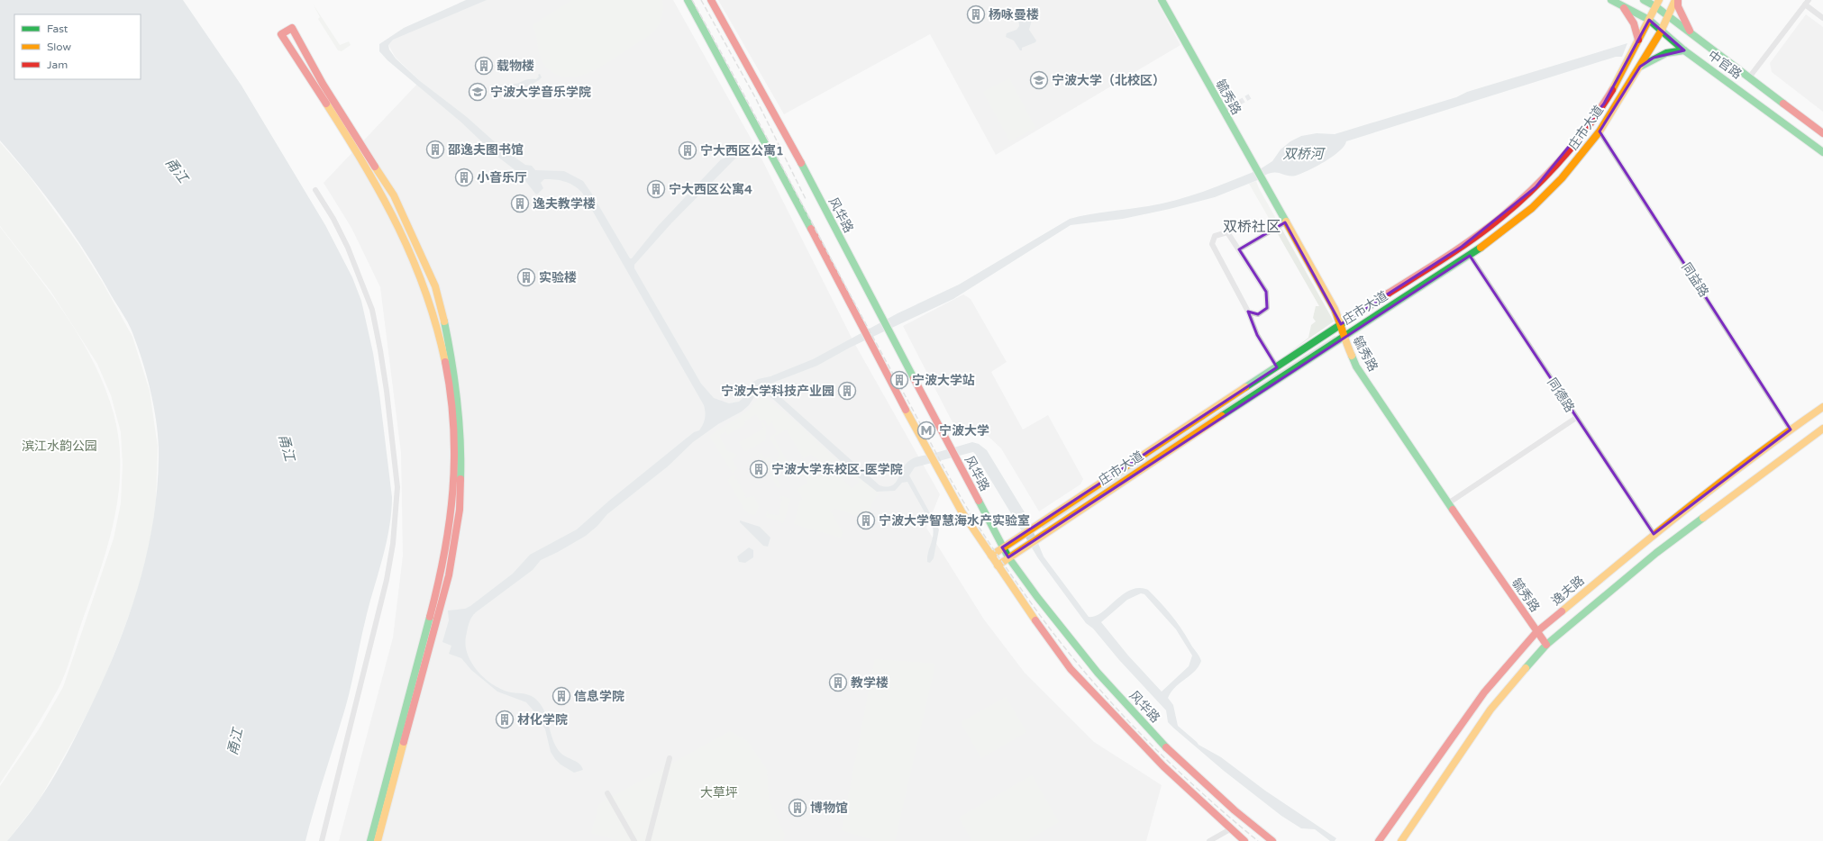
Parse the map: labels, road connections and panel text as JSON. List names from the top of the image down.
{
  "streets": {
    "main road": [
      "中官路",
      "毓秀路",
      "庄市大道",
      "风华路",
      "逸夫路"
    ],
    "street": ["同益路", "同德路"]
  },
  "crossings": [
    ["中官路", "庄市大道"],
    ["毓秀路", "庄市大道"],
    ["毓秀路", "逸夫路"],
    ["庄市大道", "风华路"],
    ["庄市大道", "同益路"],
    ["庄市大道", "同德路"],
    ["同益路", "逸夫路"],
    ["同德路", "逸夫路"]
  ],
  "districts": ["双桥社区"],
  "water": ["双桥河", "甬江"],
  "parks": ["滨江水韵公园", "大草坪"],
  "places": {
    "building": [
      "杨咏曼楼",
      "载物楼",
      "邵逸夫图书馆",
      "宁大西区公寓1",
      "小音乐厅",
      "宁大西区公寓4",
      "逸夫教学楼",
      "实验楼",
      "宁波大学站",
      "宁波大学科技产业园",
      "宁波大学东校区-医学院",
      "宁波大学智慧海水产实验室",
      "教学楼",
      "信息学院",
      "材化学院",
      "博物馆"
    ],
    "school or university": ["宁波大学（北校区）", "宁波大学音乐学院"],
    "metro station": ["宁波大学"]
  },
  "legend": ["Fast", "Slow", "Jam"]
}
